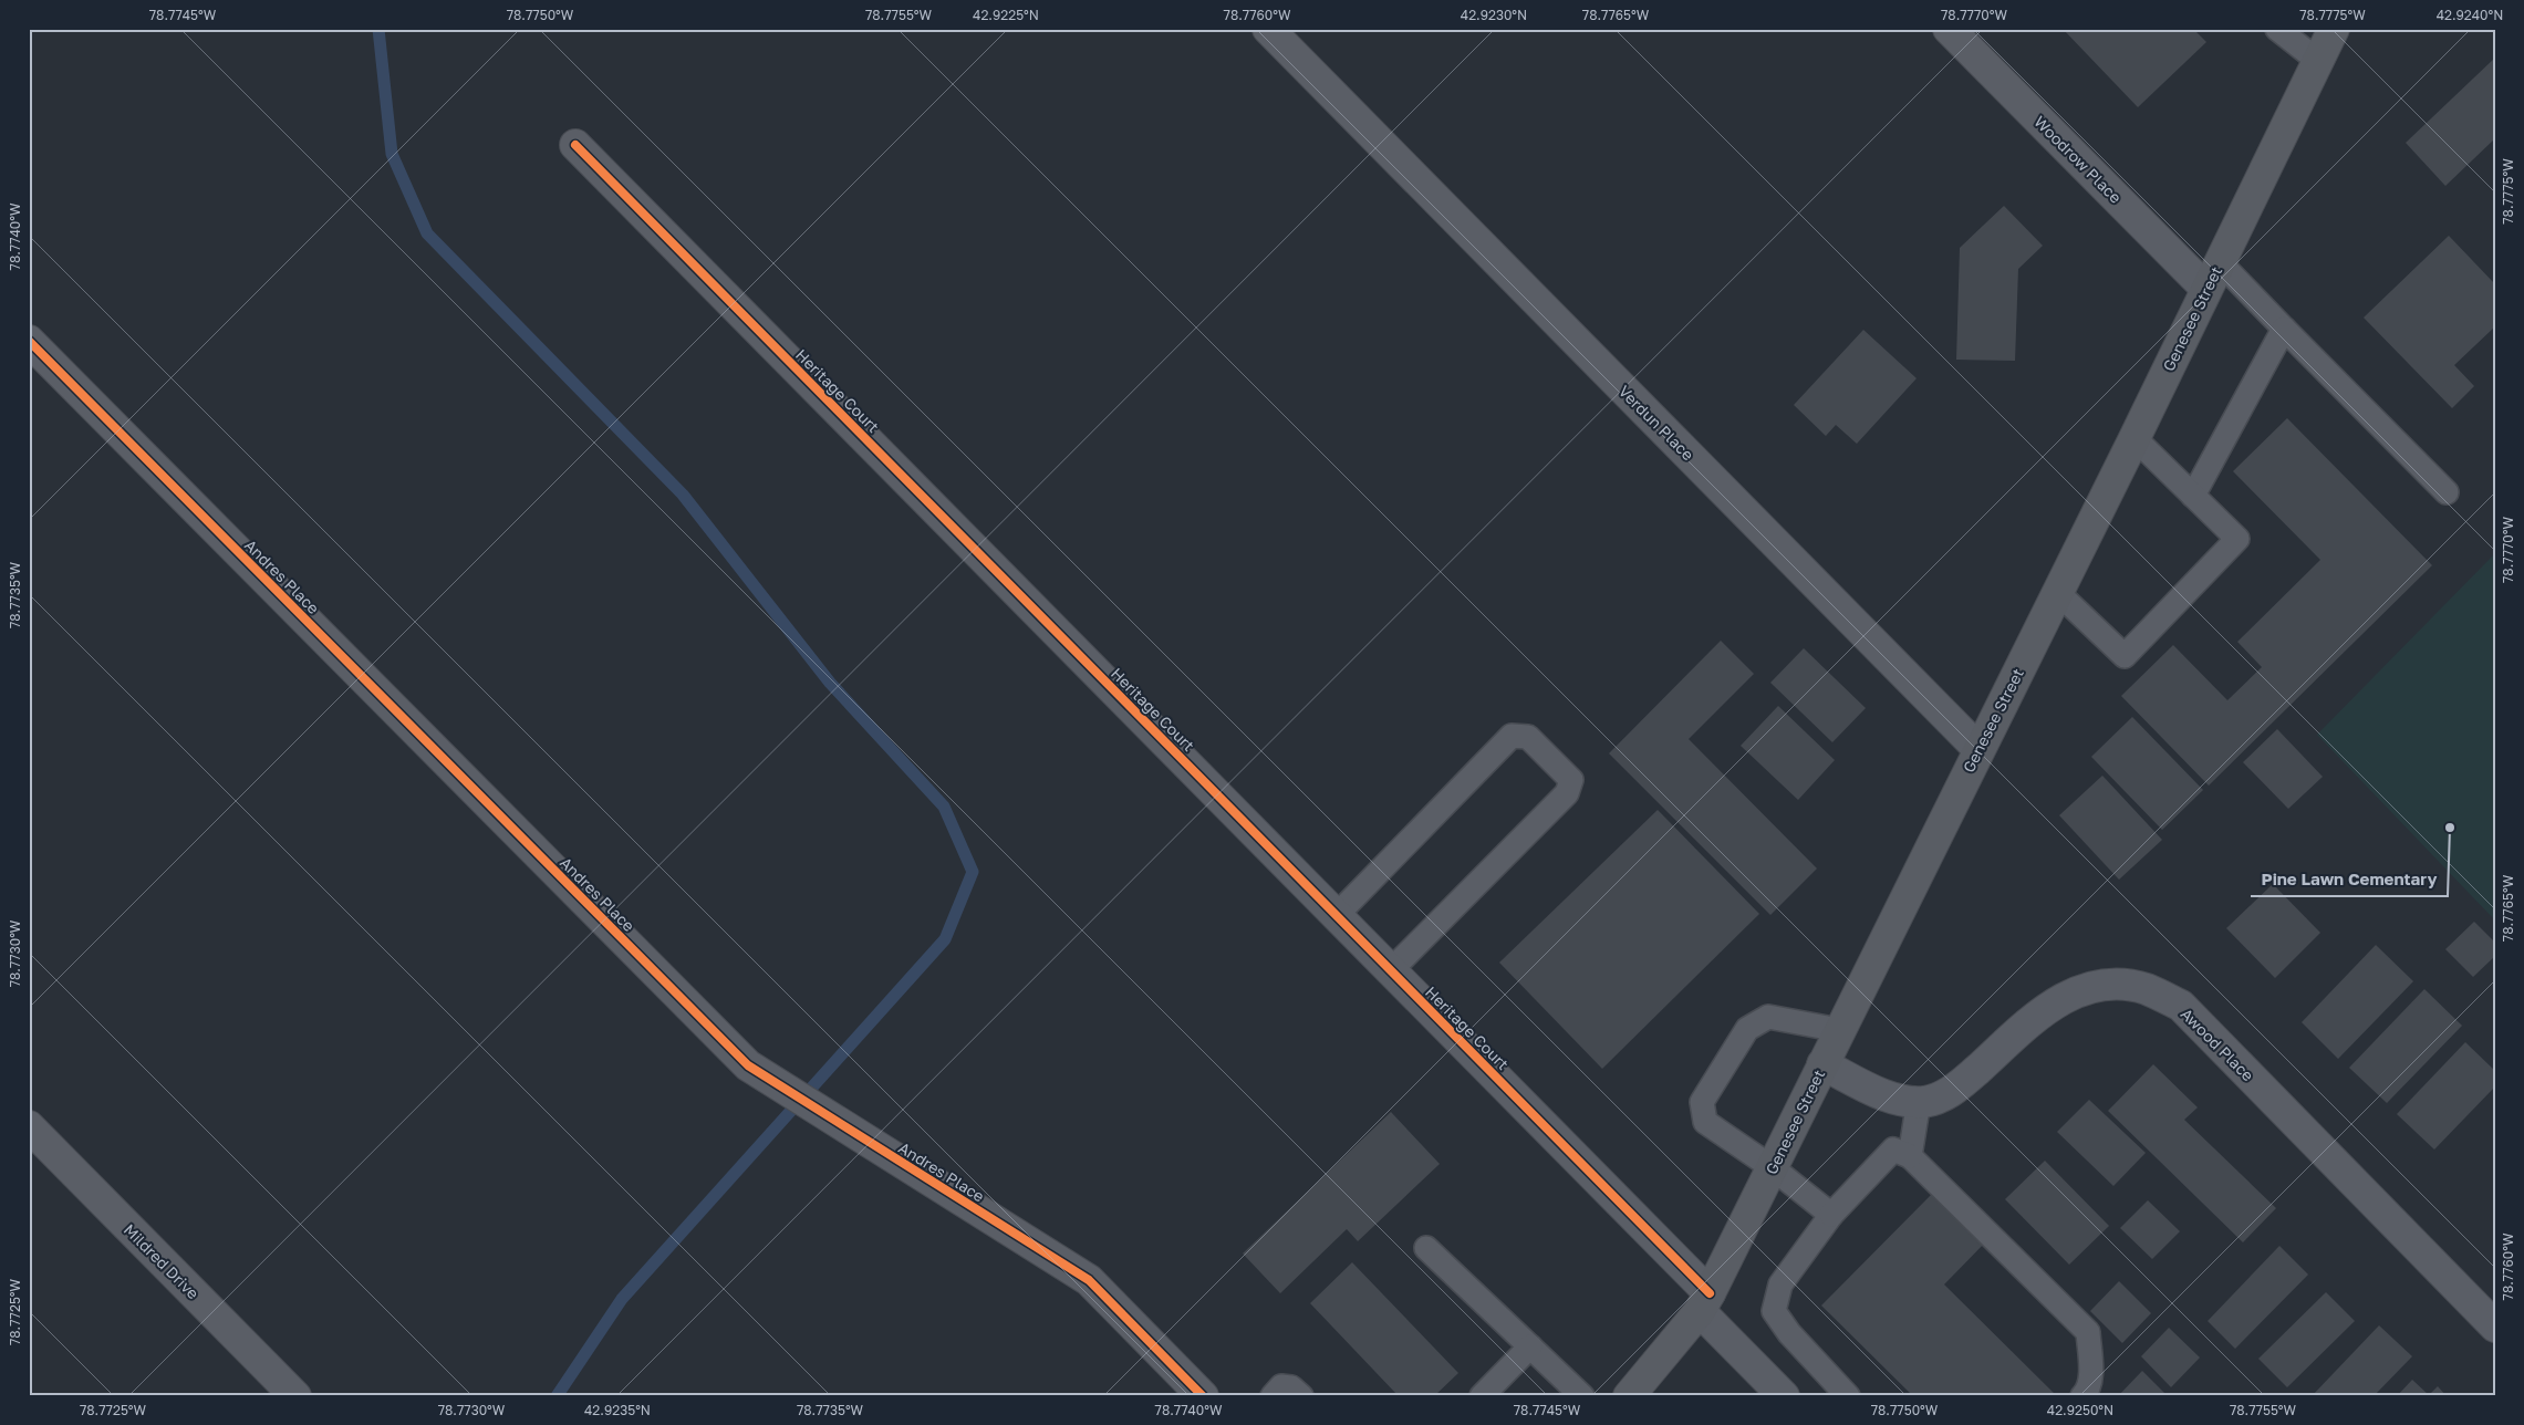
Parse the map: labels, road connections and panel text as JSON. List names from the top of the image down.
{
  "streets": {
    "main road": ["Genesee Street"],
    "street": [
      "Woodrow Place",
      "Heritage Court",
      "Verdun Place",
      "Andres Place",
      "Awood Place",
      "Mildred Drive"
    ]
  },
  "crossings": [
    ["Woodrow Place", "Genesee Street"],
    ["Genesee Street", "Heritage Court"],
    ["Genesee Street", "Verdun Place"],
    ["Genesee Street", "Awood Place"]
  ],
  "places": ["Pine Lawn Cementary"],
  "coordinates": [
    "78.7745°W",
    "78.7750°W",
    "78.7755°W",
    "42.9225°N",
    "78.7760°W",
    "42.9230°N",
    "78.7765°W",
    "78.7770°W",
    "78.7775°W",
    "42.9240°N",
    "78.7740°W",
    "78.7735°W",
    "78.7730°W",
    "78.7725°W",
    "42.9235°N",
    "42.9250°N"
  ]
}
